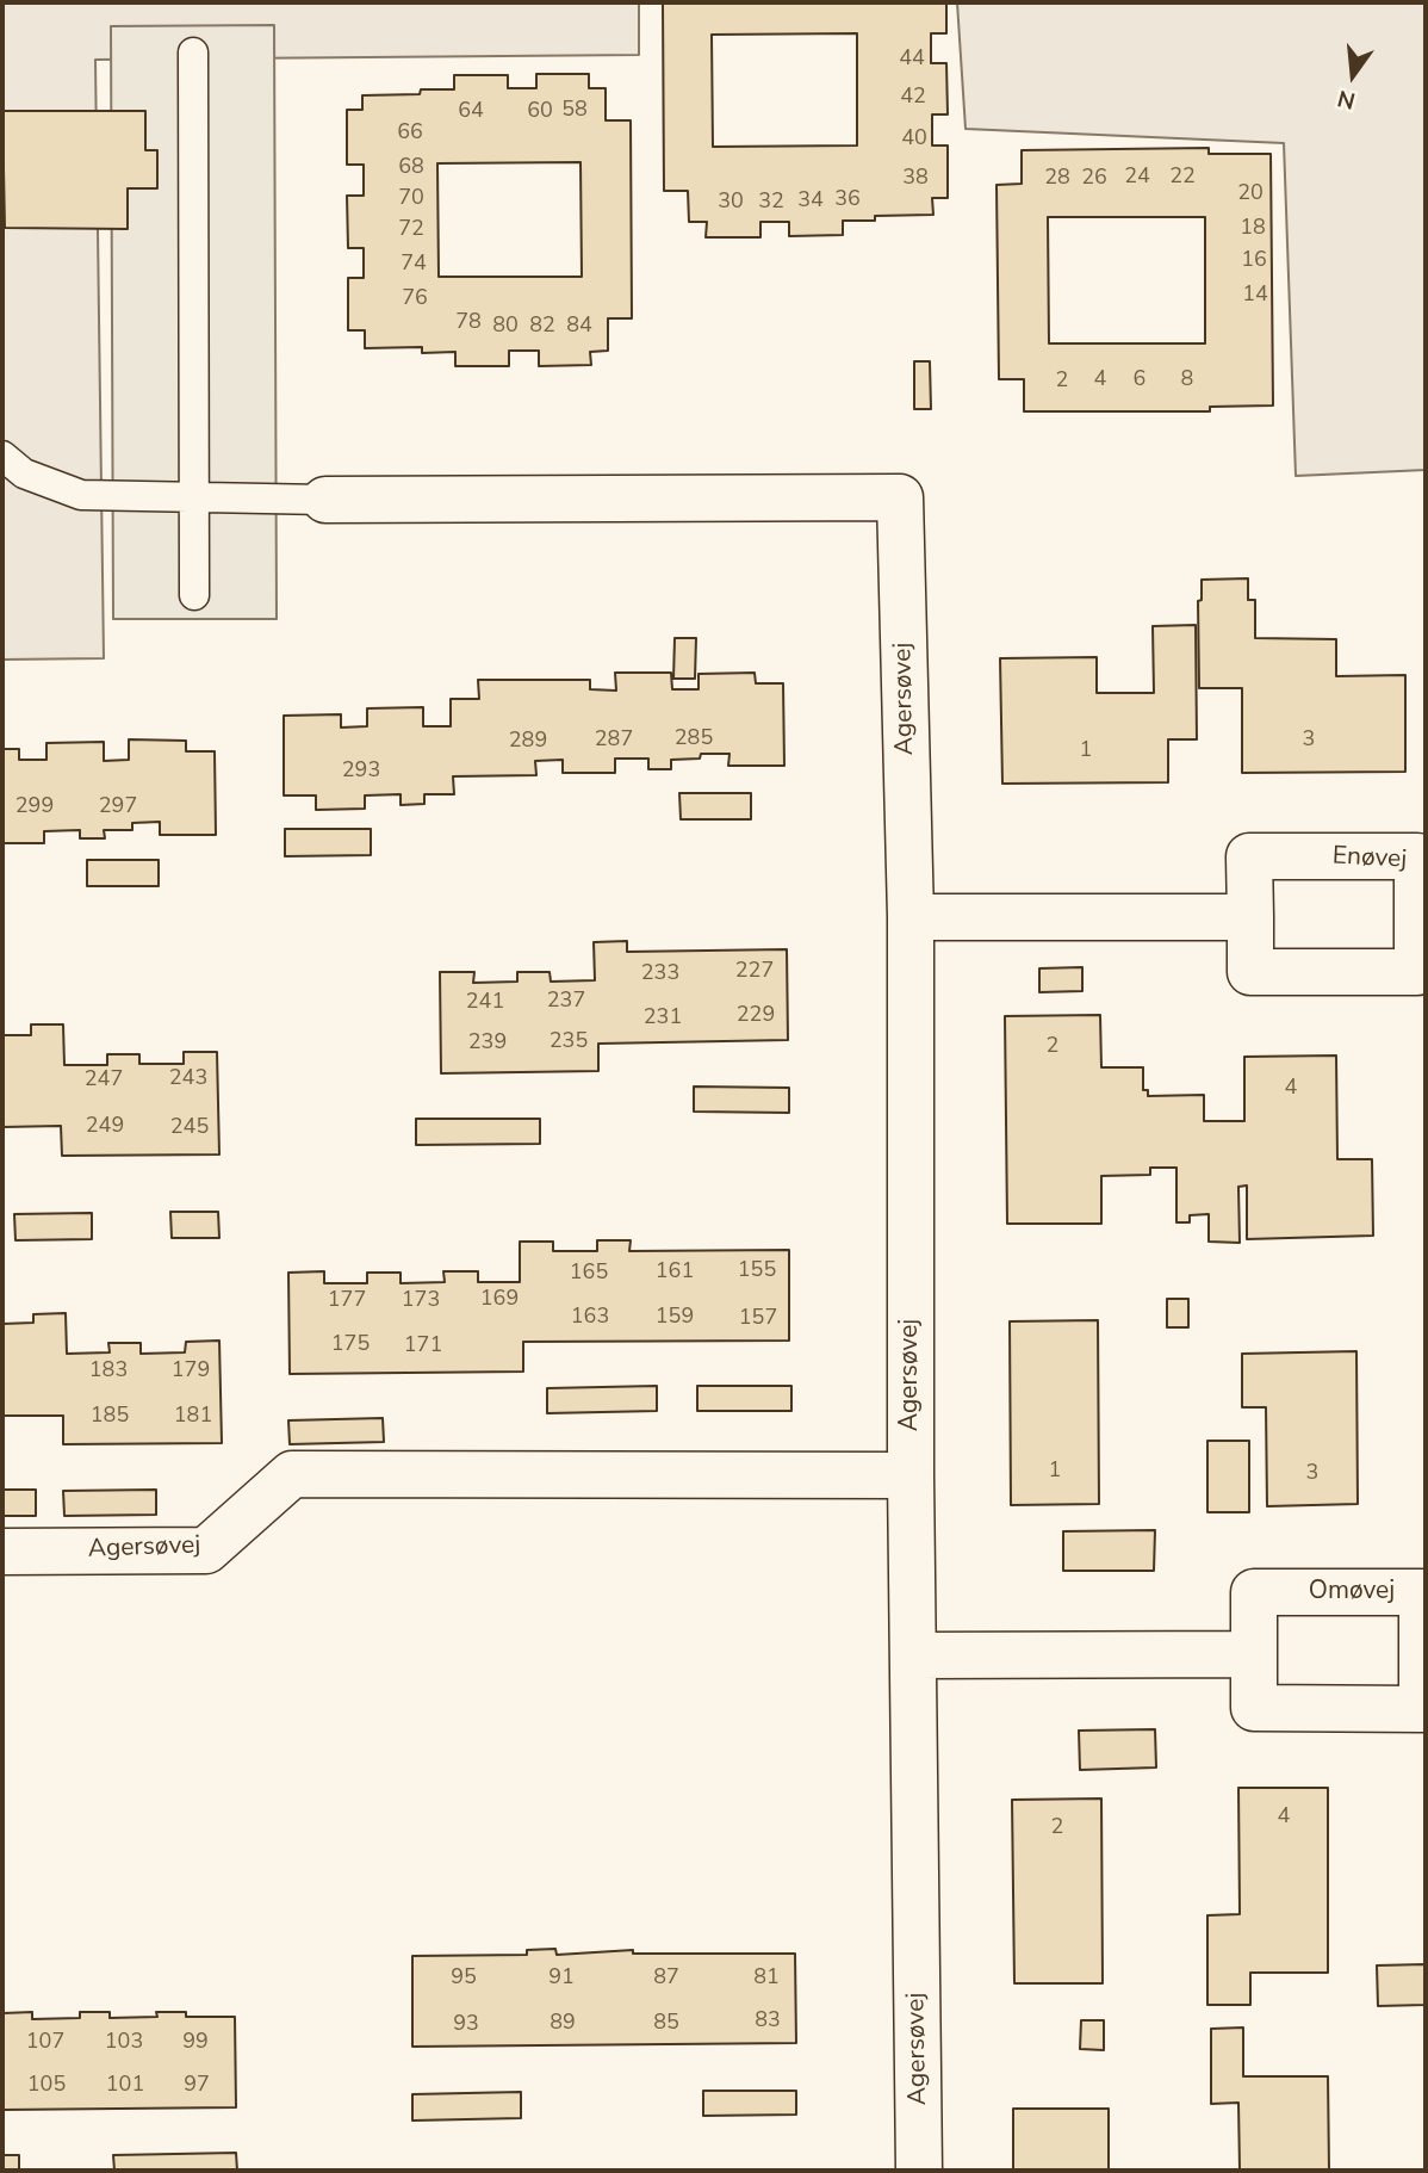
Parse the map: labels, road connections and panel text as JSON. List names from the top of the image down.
{
  "streets": {
    "street": ["Agersøvej"]
  },
  "house_numbers": [
    "44",
    "42",
    "58",
    "64",
    "60",
    "66",
    "40",
    "68",
    "24",
    "22",
    "38",
    "28",
    "26",
    "20",
    "70",
    "36",
    "34",
    "30",
    "32",
    "18",
    "72",
    "16",
    "74",
    "14",
    "76",
    "78",
    "80",
    "82",
    "84",
    "4",
    "6",
    "8",
    "2",
    "285",
    "287",
    "3",
    "289",
    "1",
    "293",
    "299",
    "297",
    "227",
    "233",
    "237",
    "241",
    "229",
    "231",
    "235",
    "239",
    "2",
    "243",
    "247",
    "4",
    "249",
    "245",
    "155",
    "161",
    "165",
    "169",
    "177",
    "173",
    "163",
    "159",
    "157",
    "175",
    "171",
    "183",
    "179",
    "185",
    "181",
    "1",
    "3",
    "4",
    "2",
    "95",
    "91",
    "87",
    "81",
    "83",
    "89",
    "85",
    "93",
    "107",
    "103",
    "99",
    "105",
    "101",
    "97"
  ],
  "north": "bottom"
}
